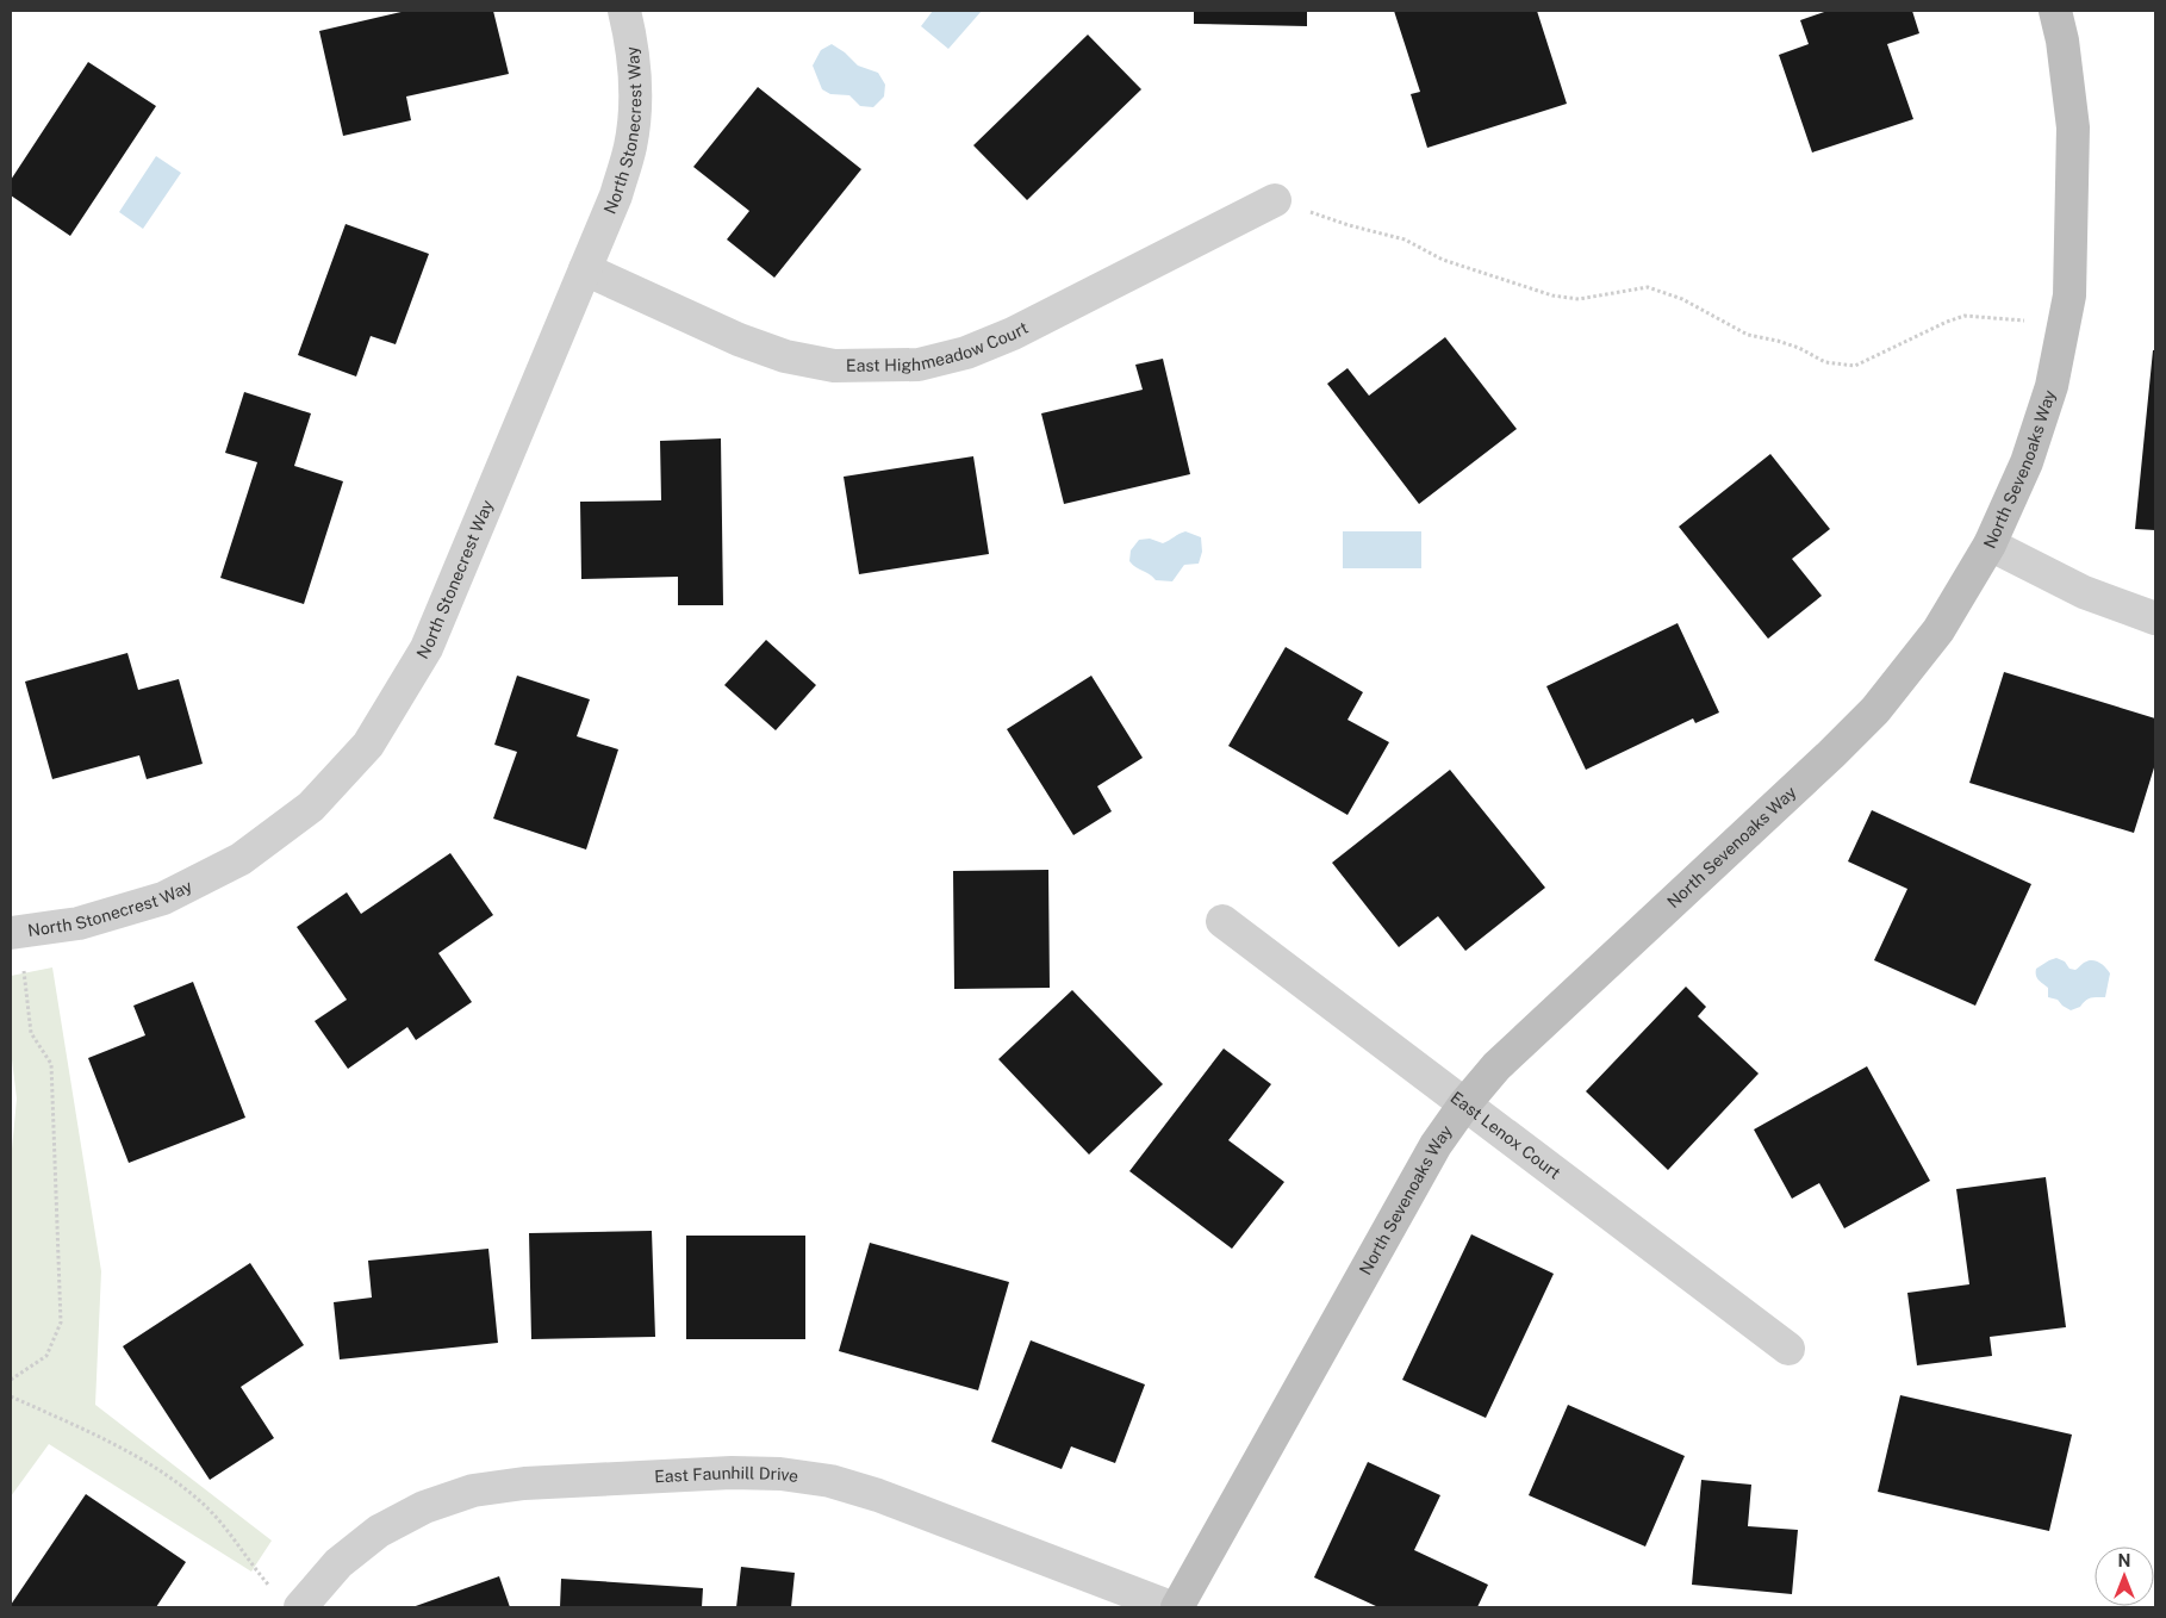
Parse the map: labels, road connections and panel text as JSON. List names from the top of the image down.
{
  "streets": {
    "street": [
      "North Stonecrest Way",
      "East Highmeadow Court",
      "North Sevenoaks Way",
      "East Lenox Court",
      "East Faunhill Drive"
    ]
  },
  "crossings": [
    ["North Stonecrest Way", "East Highmeadow Court"],
    ["North Sevenoaks Way", "East Lenox Court"]
  ],
  "north": "top"
}
